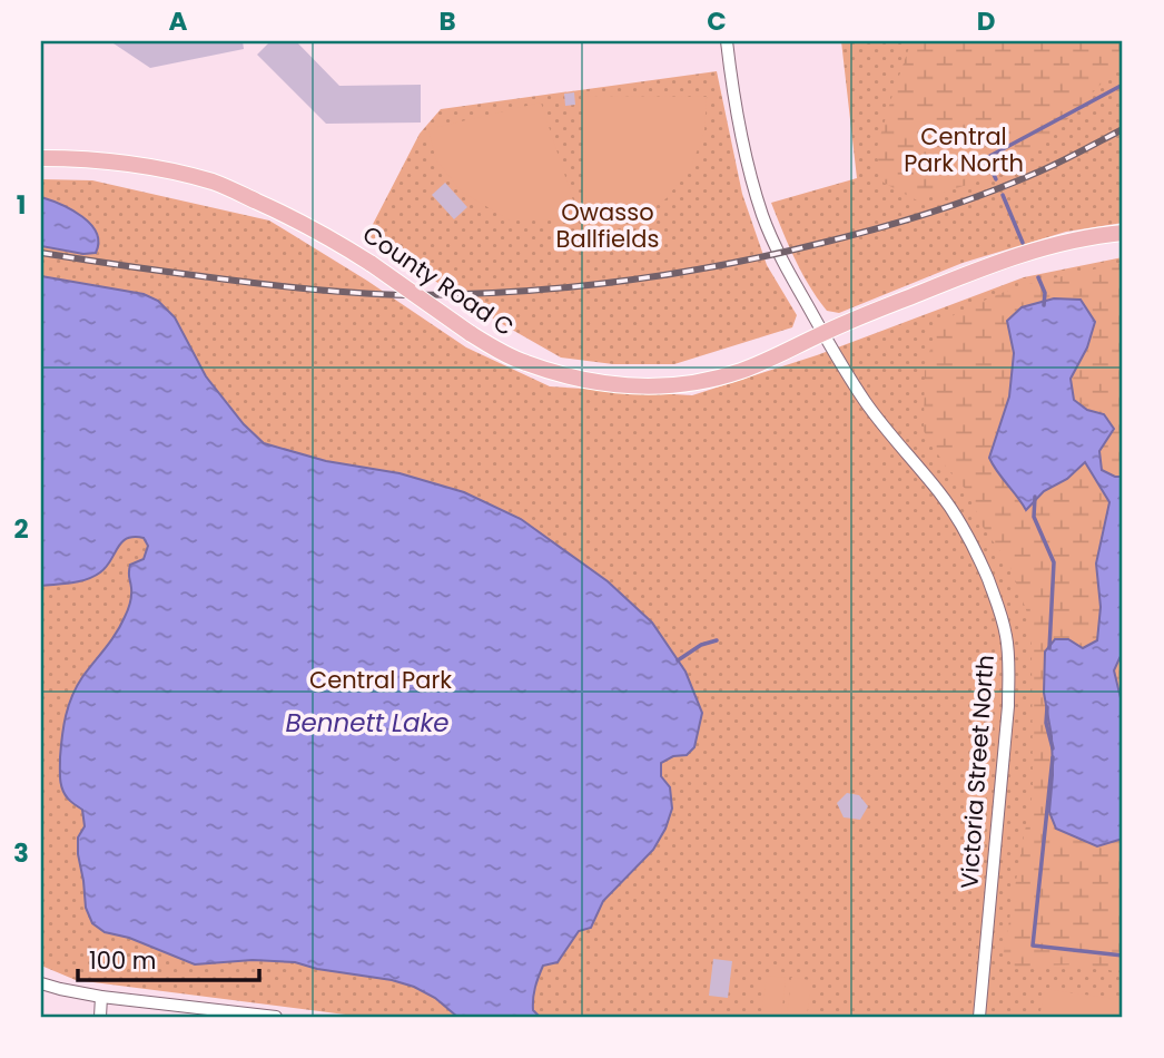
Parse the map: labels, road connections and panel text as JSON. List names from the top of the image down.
{
  "streets": {
    "main road": ["County Road C"],
    "street": ["Victoria Street North"]
  },
  "crossings": [
    ["County Road C", "Victoria Street North"]
  ],
  "water": ["Bennett Lake"],
  "parks": ["Central Park North", "Owasso Ballfields", "Central Park"],
  "scale_bar": "100 m",
  "grid": {
    "columns": [
      "A",
      "B",
      "C",
      "D"
    ],
    "rows": ["1", "2", "3"]
  }
}
